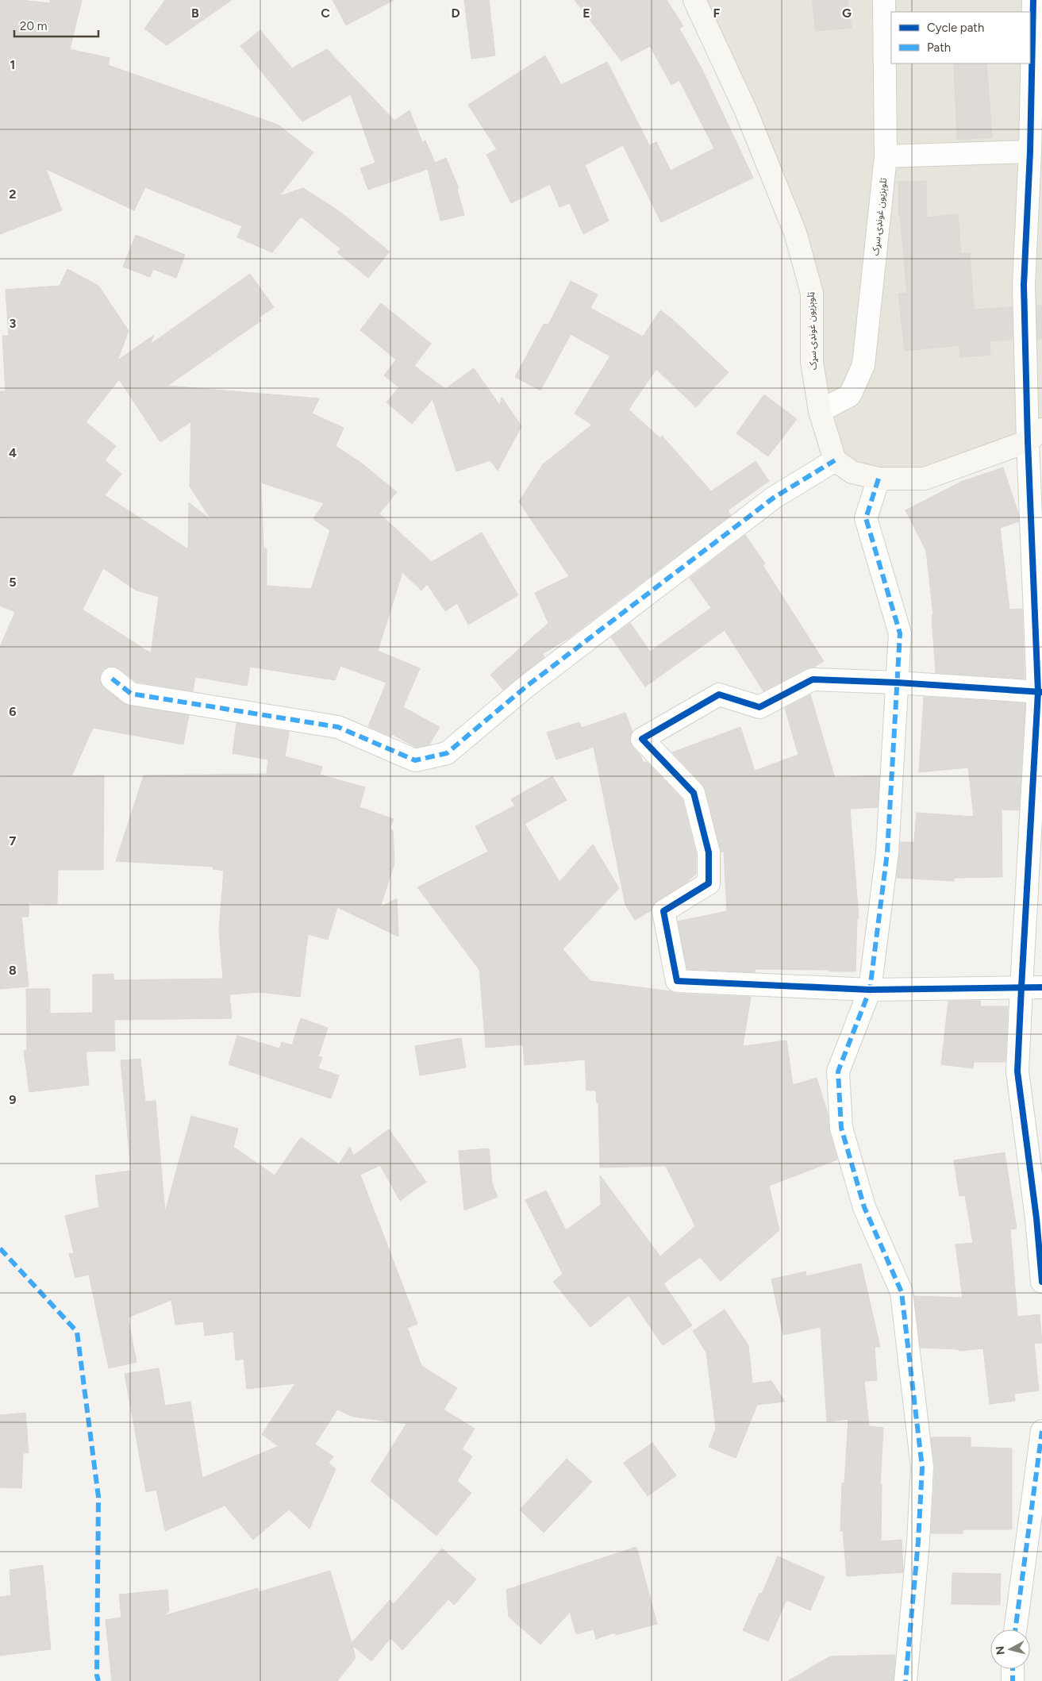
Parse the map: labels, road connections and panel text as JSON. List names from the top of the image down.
{
  "streets": {
    "street": ["تلوېزيون غونډۍ سړک", "ټلوېزيون غونډۍ سړک"]
  },
  "crossings": [
    ["تلوېزيون غونډۍ سړک", "ټلوېزيون غونډۍ سړک"]
  ],
  "legend": ["Cycle path", "Path"],
  "scale_bar": "20 m",
  "north": "left",
  "grid": {
    "columns": [
      "B",
      "C",
      "D",
      "E",
      "F",
      "G"
    ],
    "rows": [
      "1",
      "2",
      "3",
      "4",
      "5",
      "6",
      "7",
      "8",
      "9"
    ]
  }
}
